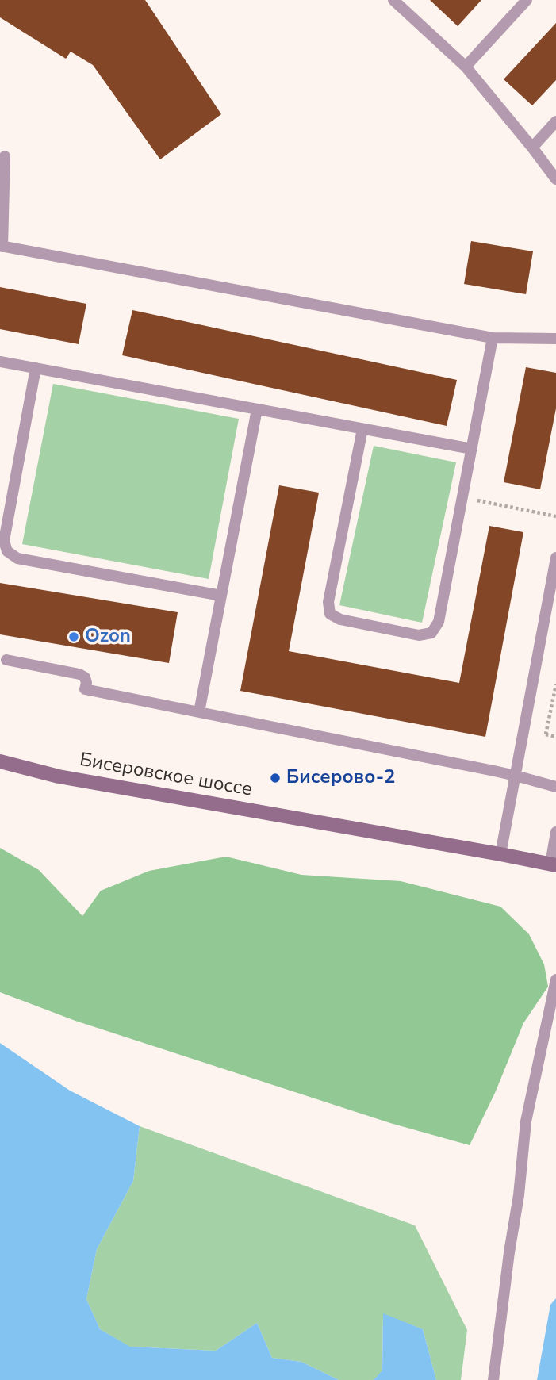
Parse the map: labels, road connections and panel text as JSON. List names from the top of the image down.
{
  "streets": {
    "main road": ["Бисеровское шоссе"]
  },
  "places": ["Ozon", "Бисерово-2"]
}
